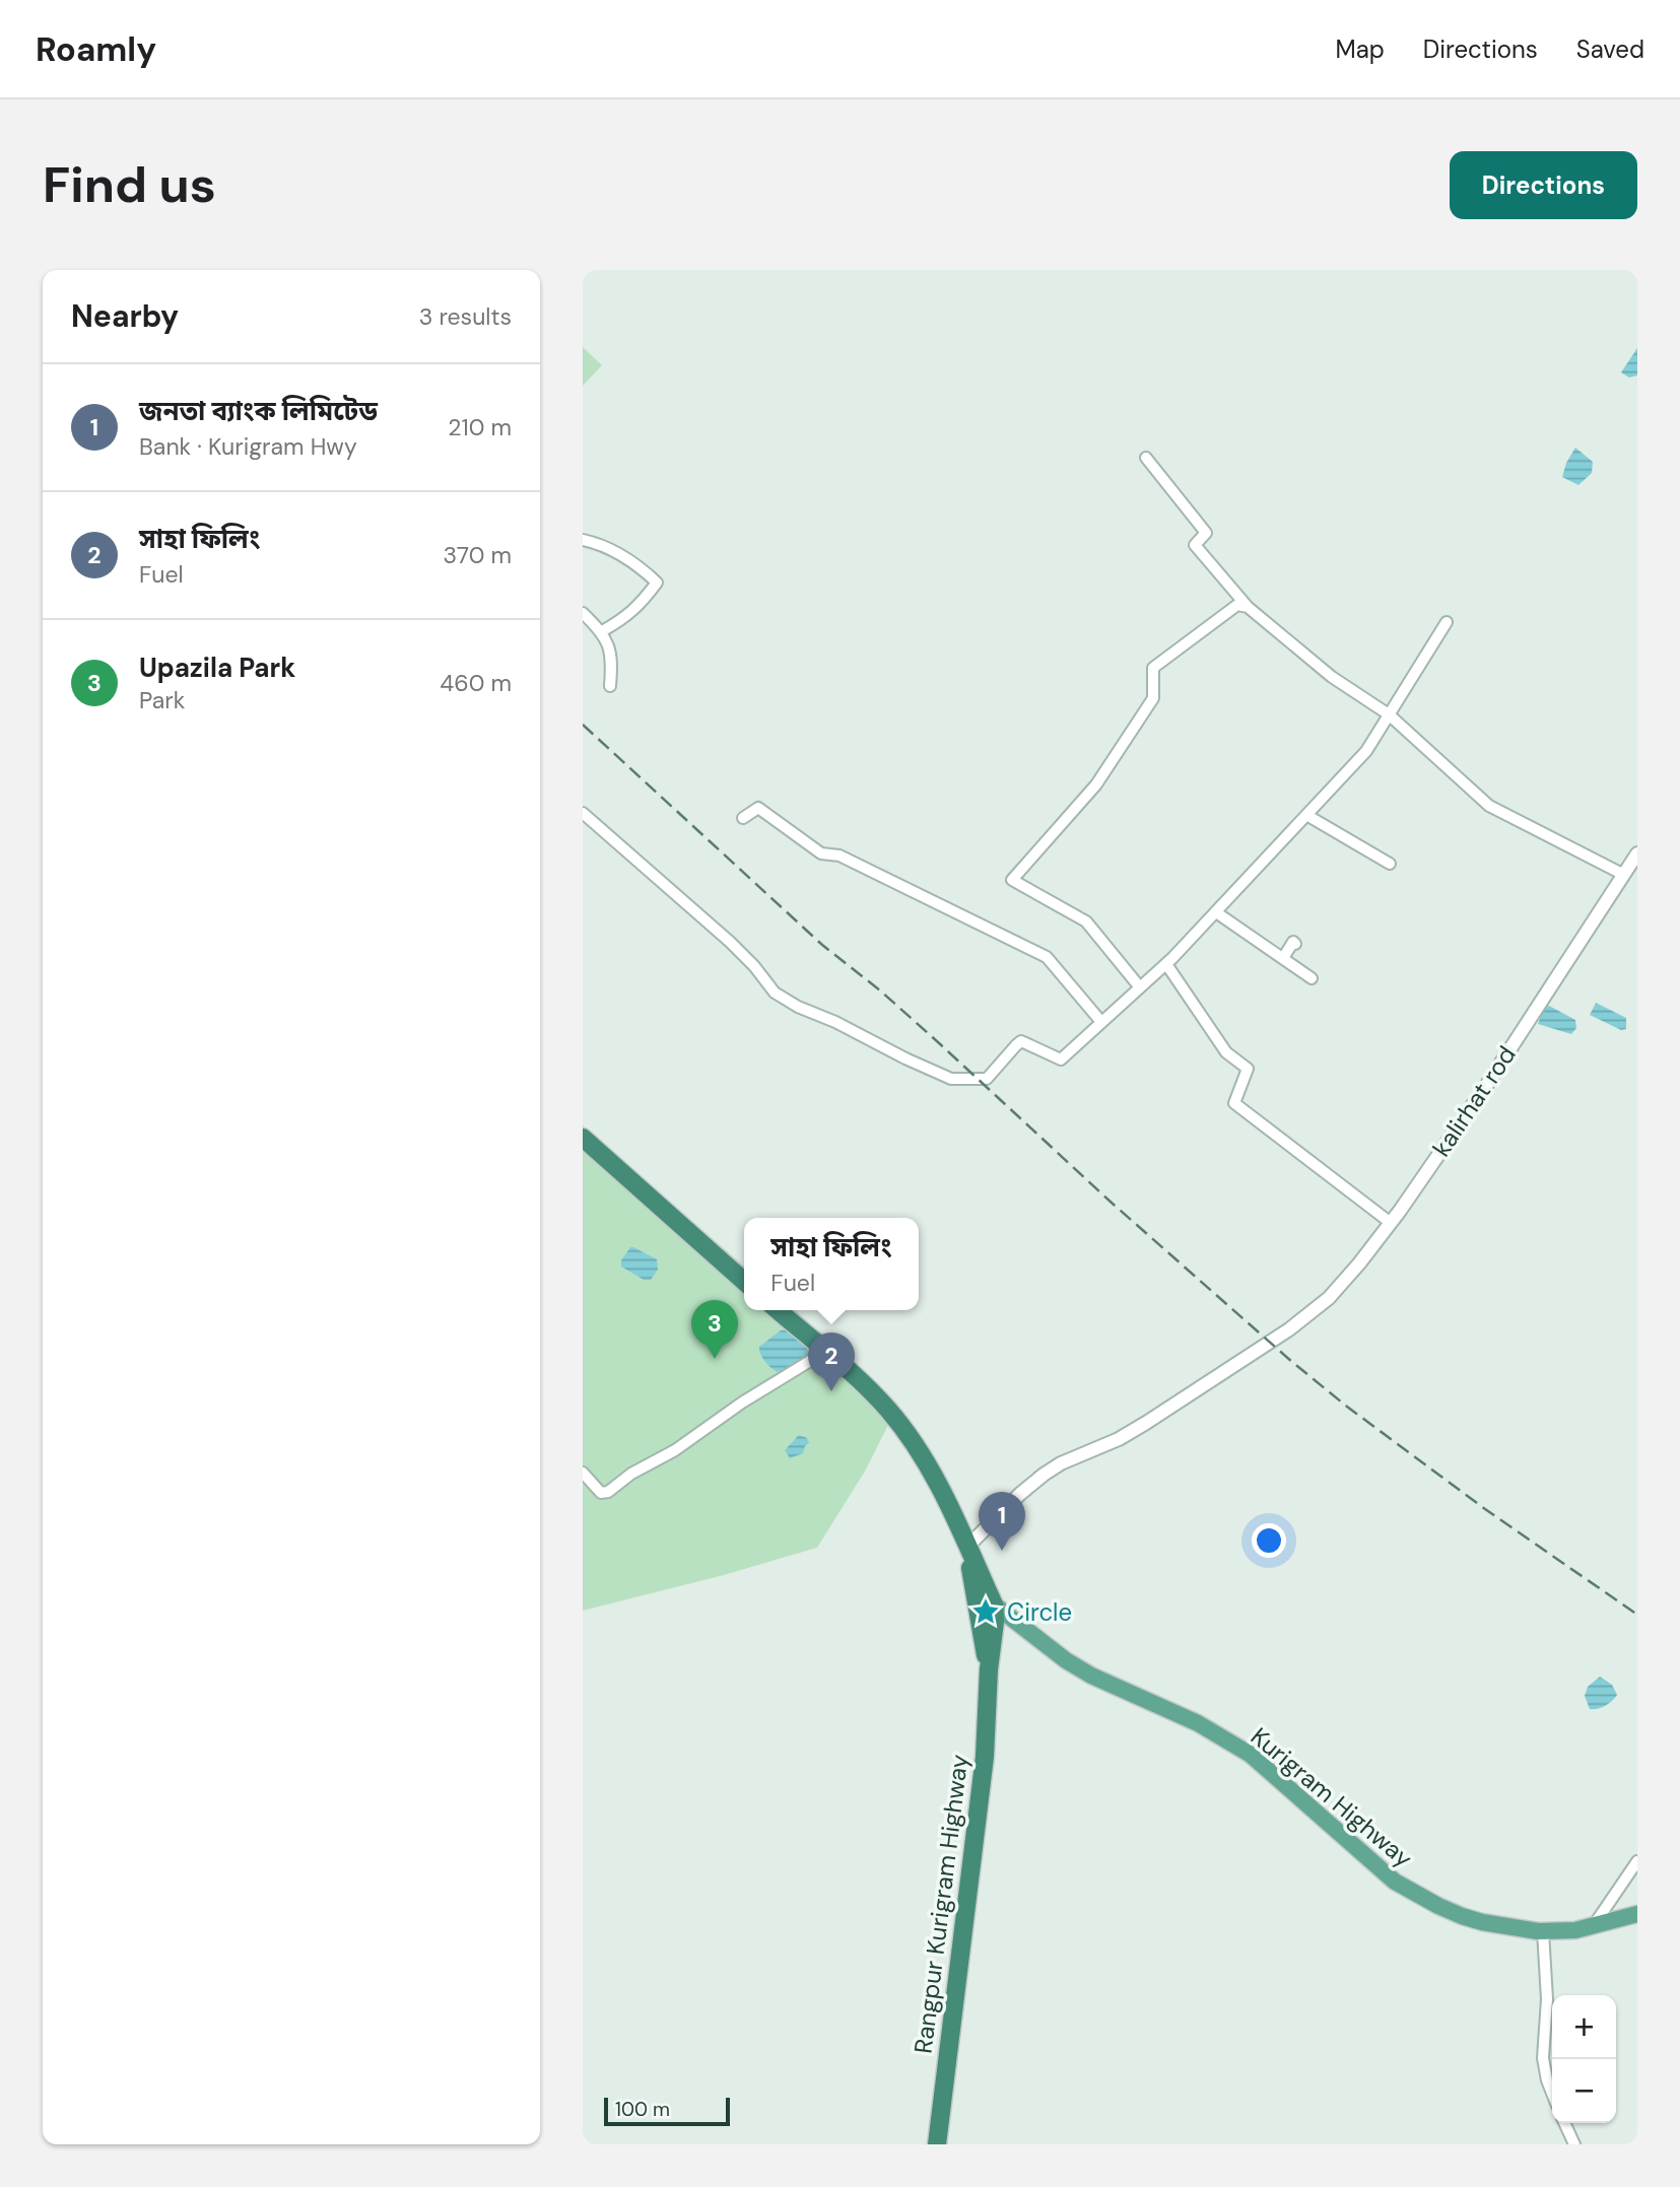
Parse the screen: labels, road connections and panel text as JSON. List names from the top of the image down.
{
  "streets": {
    "highway": ["Rangpur Kurigram Highway"],
    "main road": ["Kurigram Highway"],
    "street": ["kalirhat rod"]
  },
  "crossings": [
    ["Kurigram Highway", "Rangpur Kurigram Highway"]
  ],
  "places": {
    "place": ["Circle"]
  },
  "scale_bar": "100 m",
  "page": {
    "header": "Roamly",
    "nav": ["Map", "Directions", "Saved"],
    "buttons": "Directions",
    "title": "Find us",
    "heading": ["Nearby", "3 results"],
    "list": [
      {
        "mark": "1",
        "name": "জনতা ব্যাংক লিমিটেড",
        "note": "Bank · Kurigram Hwy",
        "value": "210 m"
      },
      {
        "mark": "2",
        "name": "সাহা ফিলিং",
        "note": "Fuel",
        "value": "370 m"
      },
      {
        "mark": "3",
        "name": "Upazila Park",
        "note": "Park",
        "value": "460 m"
      }
    ],
    "popup": ["সাহা ফিলিং", "Fuel"],
    "pins": ["3", "2", "1"],
    "map_buttons": ["+", "−"],
    "scale": "100 m"
  }
}
